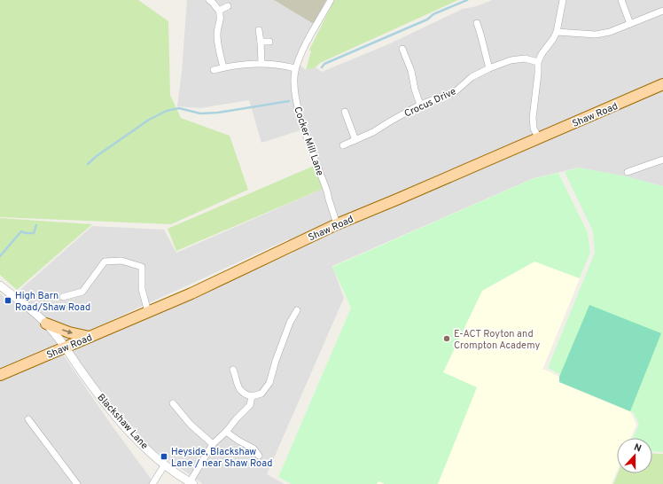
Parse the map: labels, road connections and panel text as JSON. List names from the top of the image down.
{
  "streets": {
    "main road": ["Shaw Road"],
    "street": ["Crocus Drive", "Cocker Mill Lane", "Blackshaw Lane"]
  },
  "crossings": [
    ["Shaw Road", "Cocker Mill Lane"],
    ["Shaw Road", "Blackshaw Lane"]
  ],
  "places": {
    "transit": ["High Barn Road/Shaw Road", "Heyside, Blackshaw Lane / near Shaw Road"],
    "other": ["E-ACT Royton and Crompton Academy"]
  },
  "north": "top"
}
